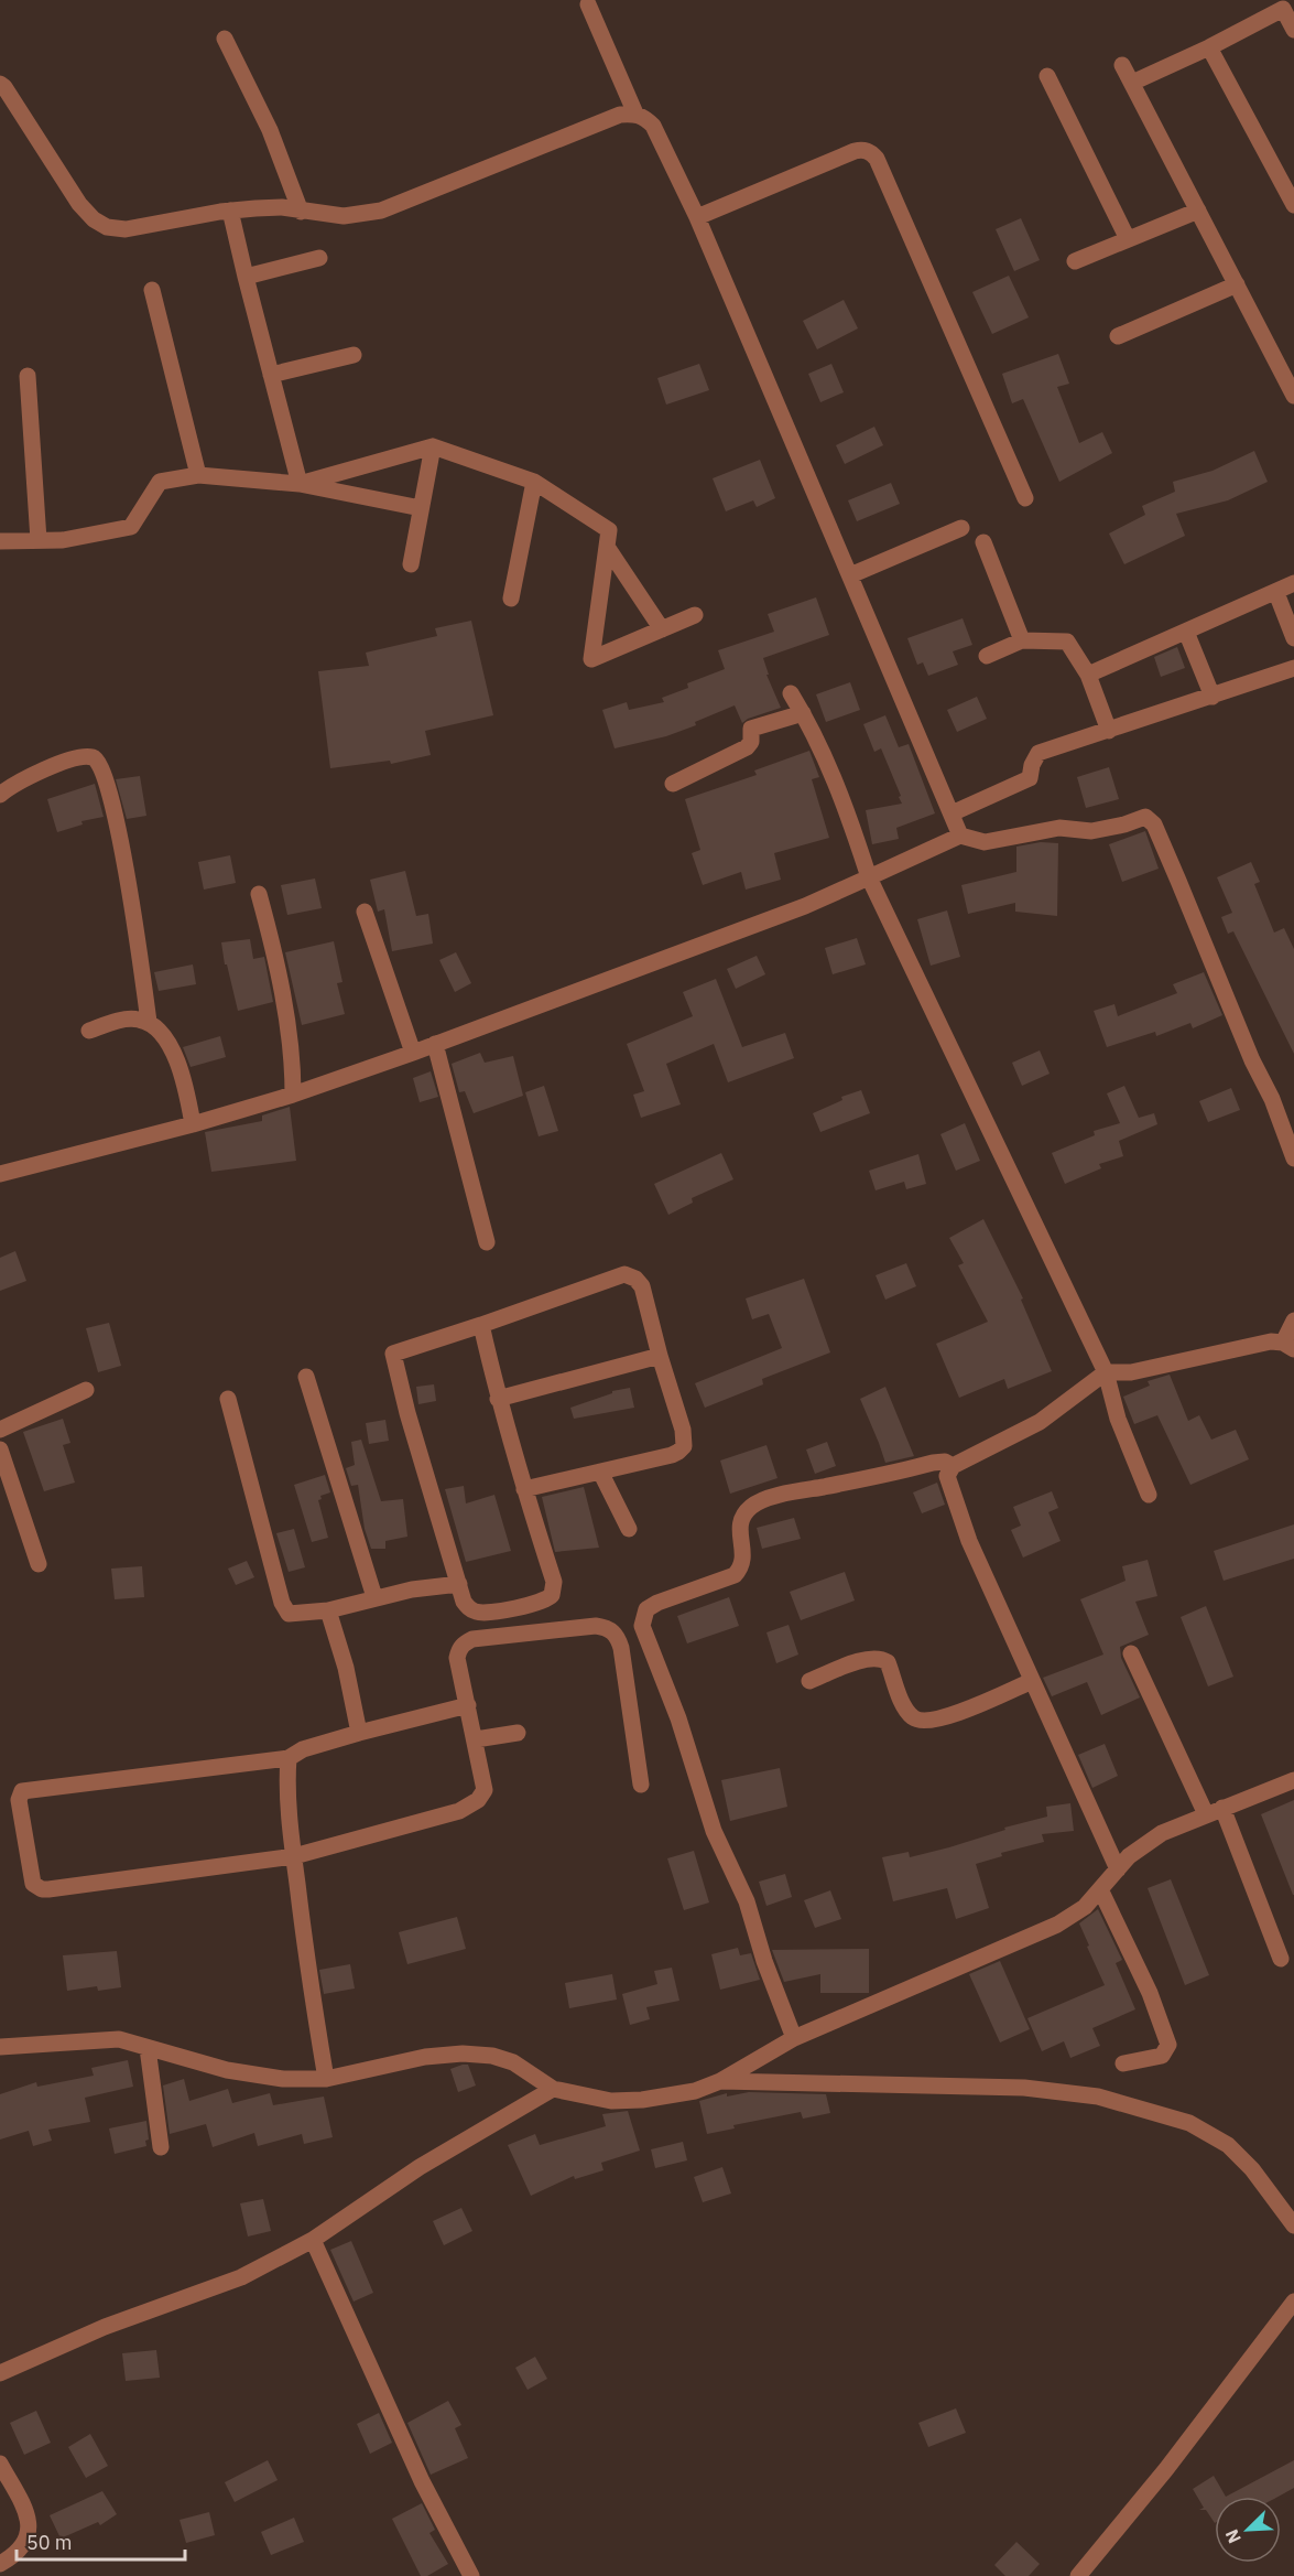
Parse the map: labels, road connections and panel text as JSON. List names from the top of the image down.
{
  "scale_bar": "50 m",
  "north": "bottom left"
}
